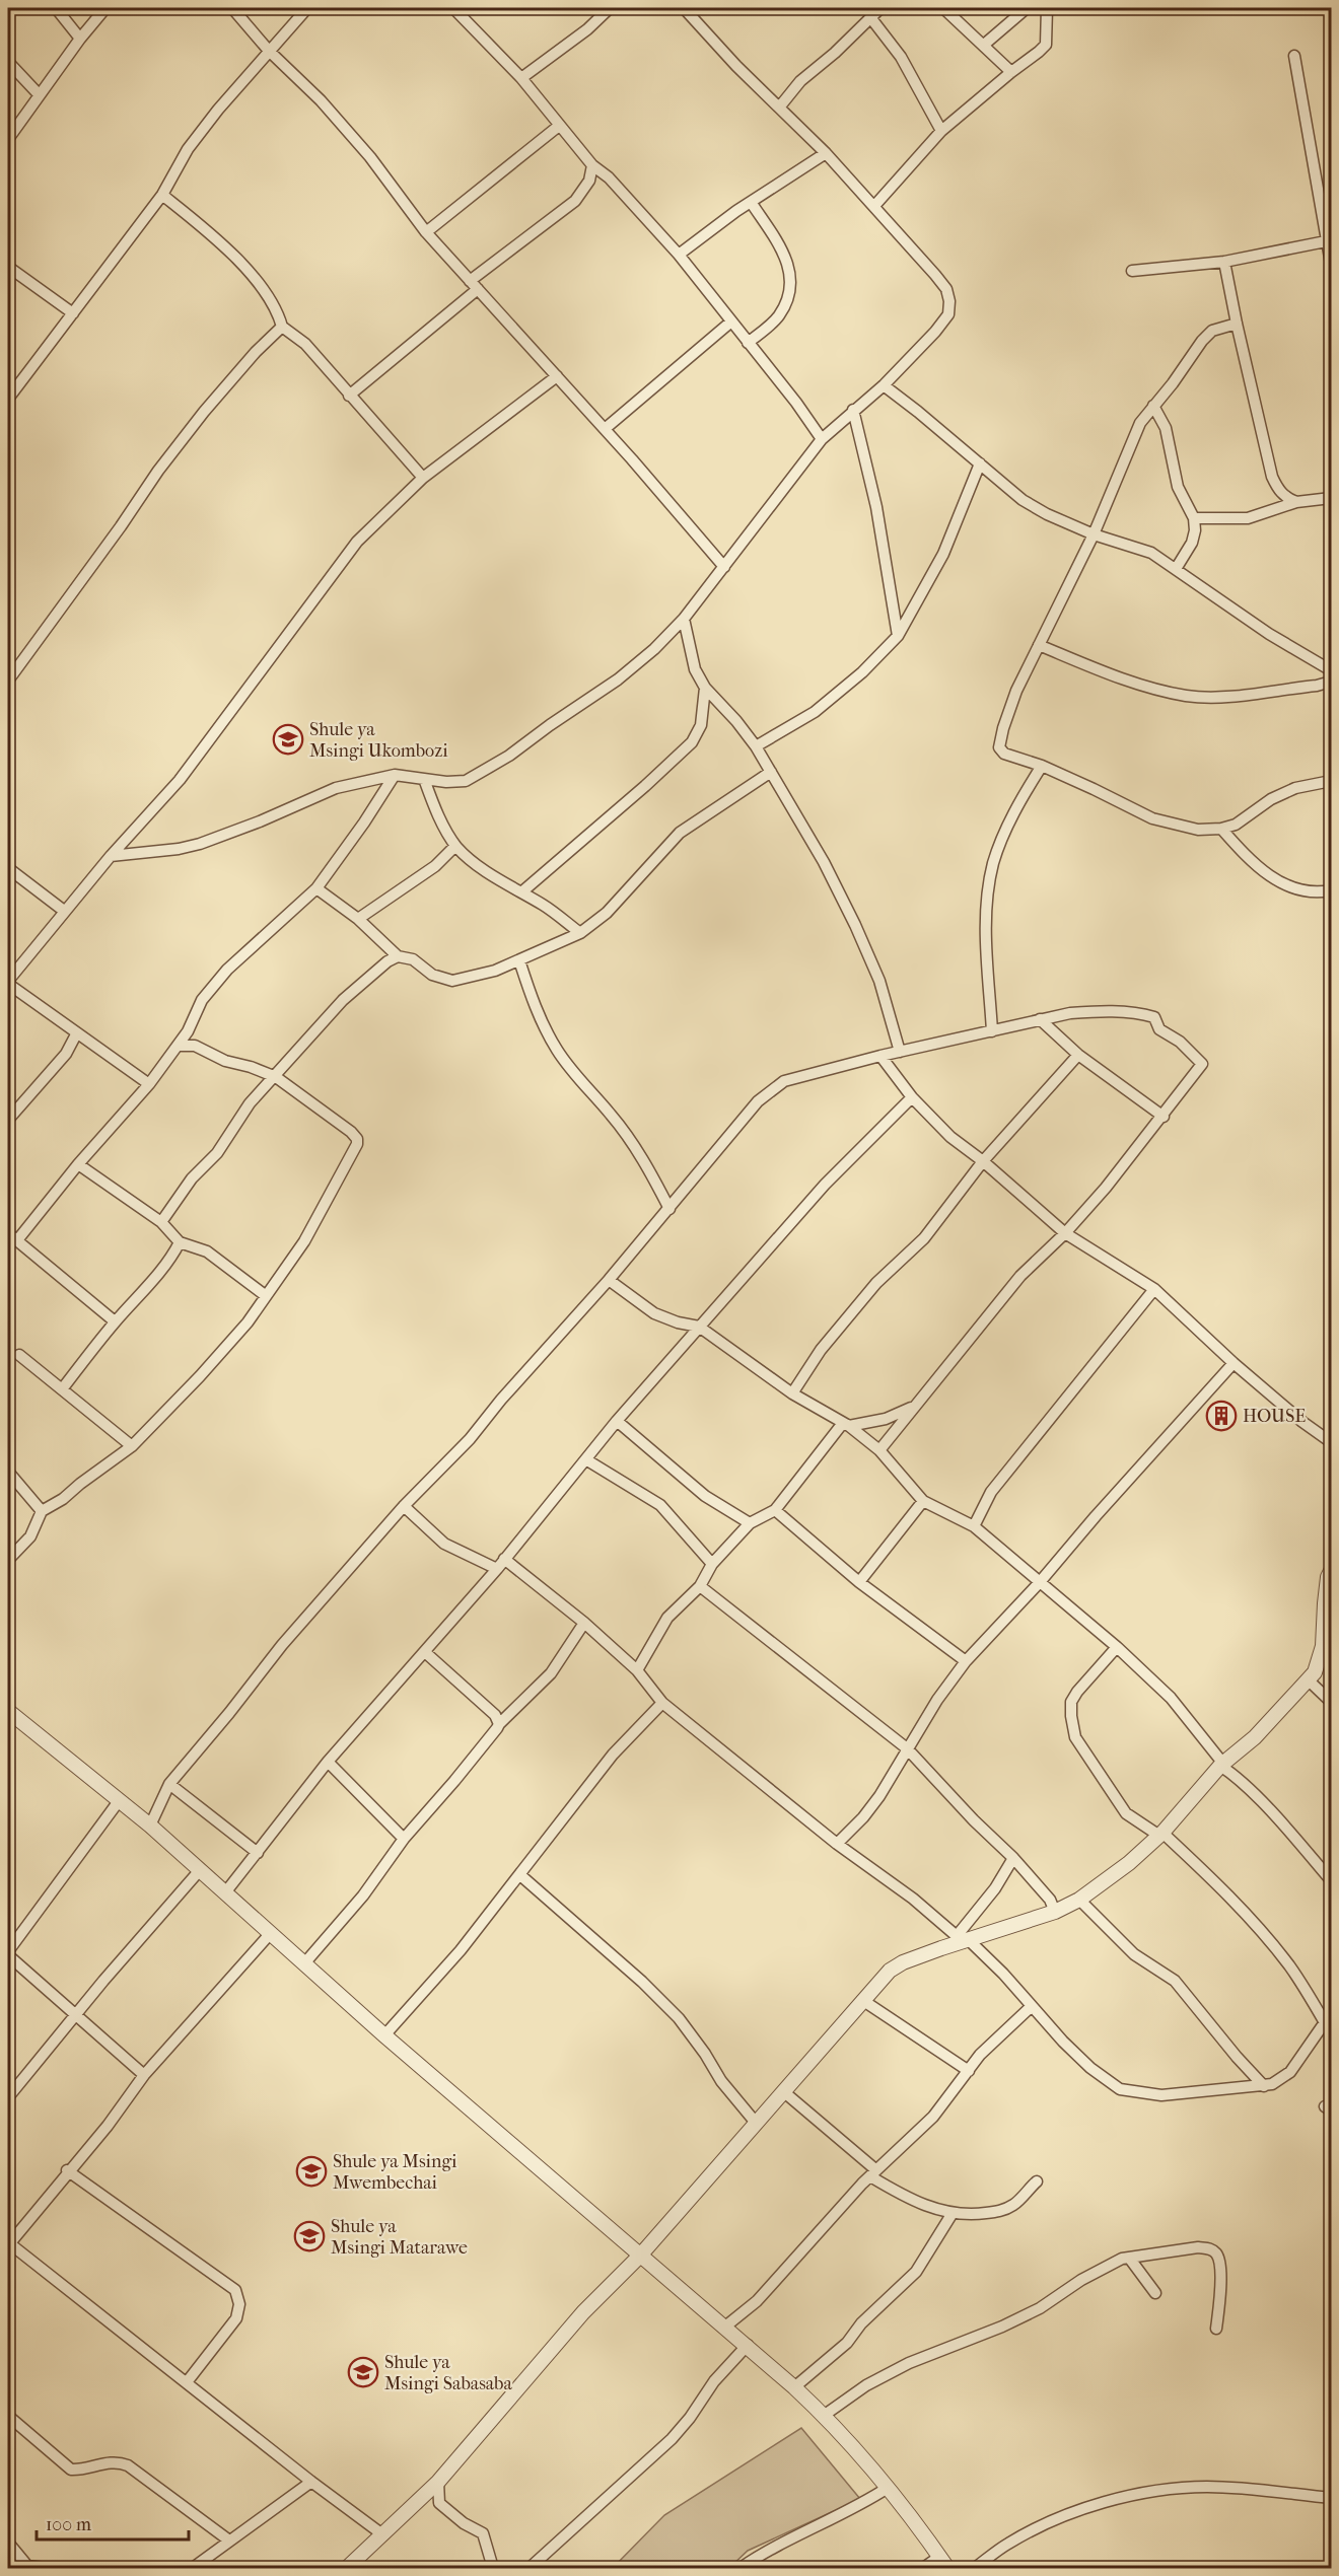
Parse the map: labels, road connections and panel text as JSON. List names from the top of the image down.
{
  "places": {
    "school or university": [
      "Shule ya Msingi Ukombozi",
      "Shule ya Msingi Mwembechai",
      "Shule ya Msingi Matarawe",
      "Shule ya Msingi Sabasaba"
    ],
    "building": ["HOUSE"]
  },
  "scale_bar": "100 m"
}
